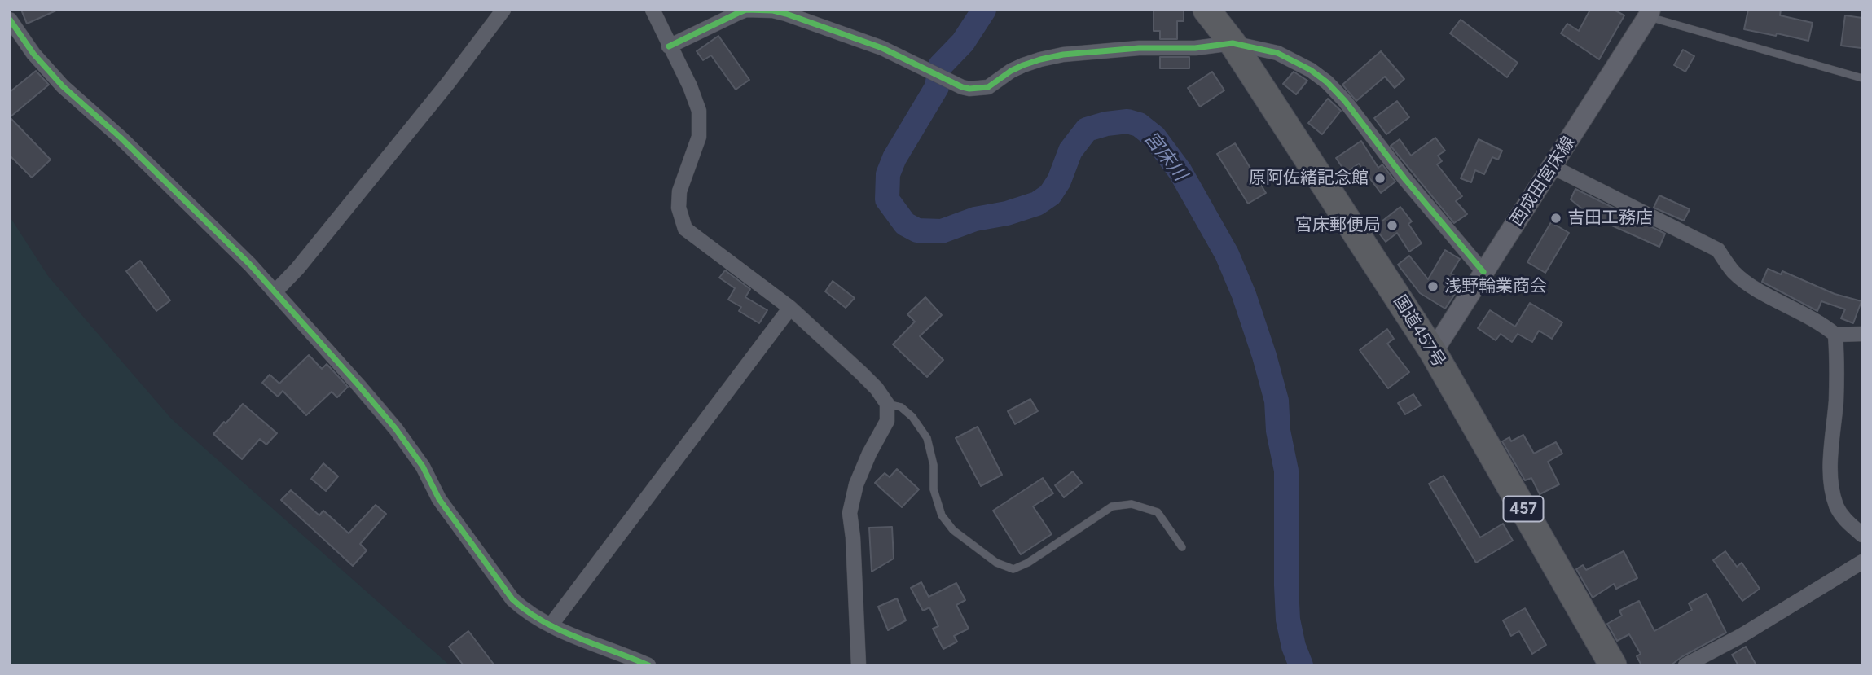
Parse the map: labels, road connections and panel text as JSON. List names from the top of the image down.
{
  "streets": {
    "highway": ["国道457号", "457"],
    "main road": ["西成田宮床線"]
  },
  "crossings": [
    ["西成田宮床線", "国道457号"]
  ],
  "water": ["宮床川"],
  "places": [
    "原阿佐緒記念館",
    "吉田工務店",
    "宮床郵便局",
    "浅野輪業商会"
  ]
}
